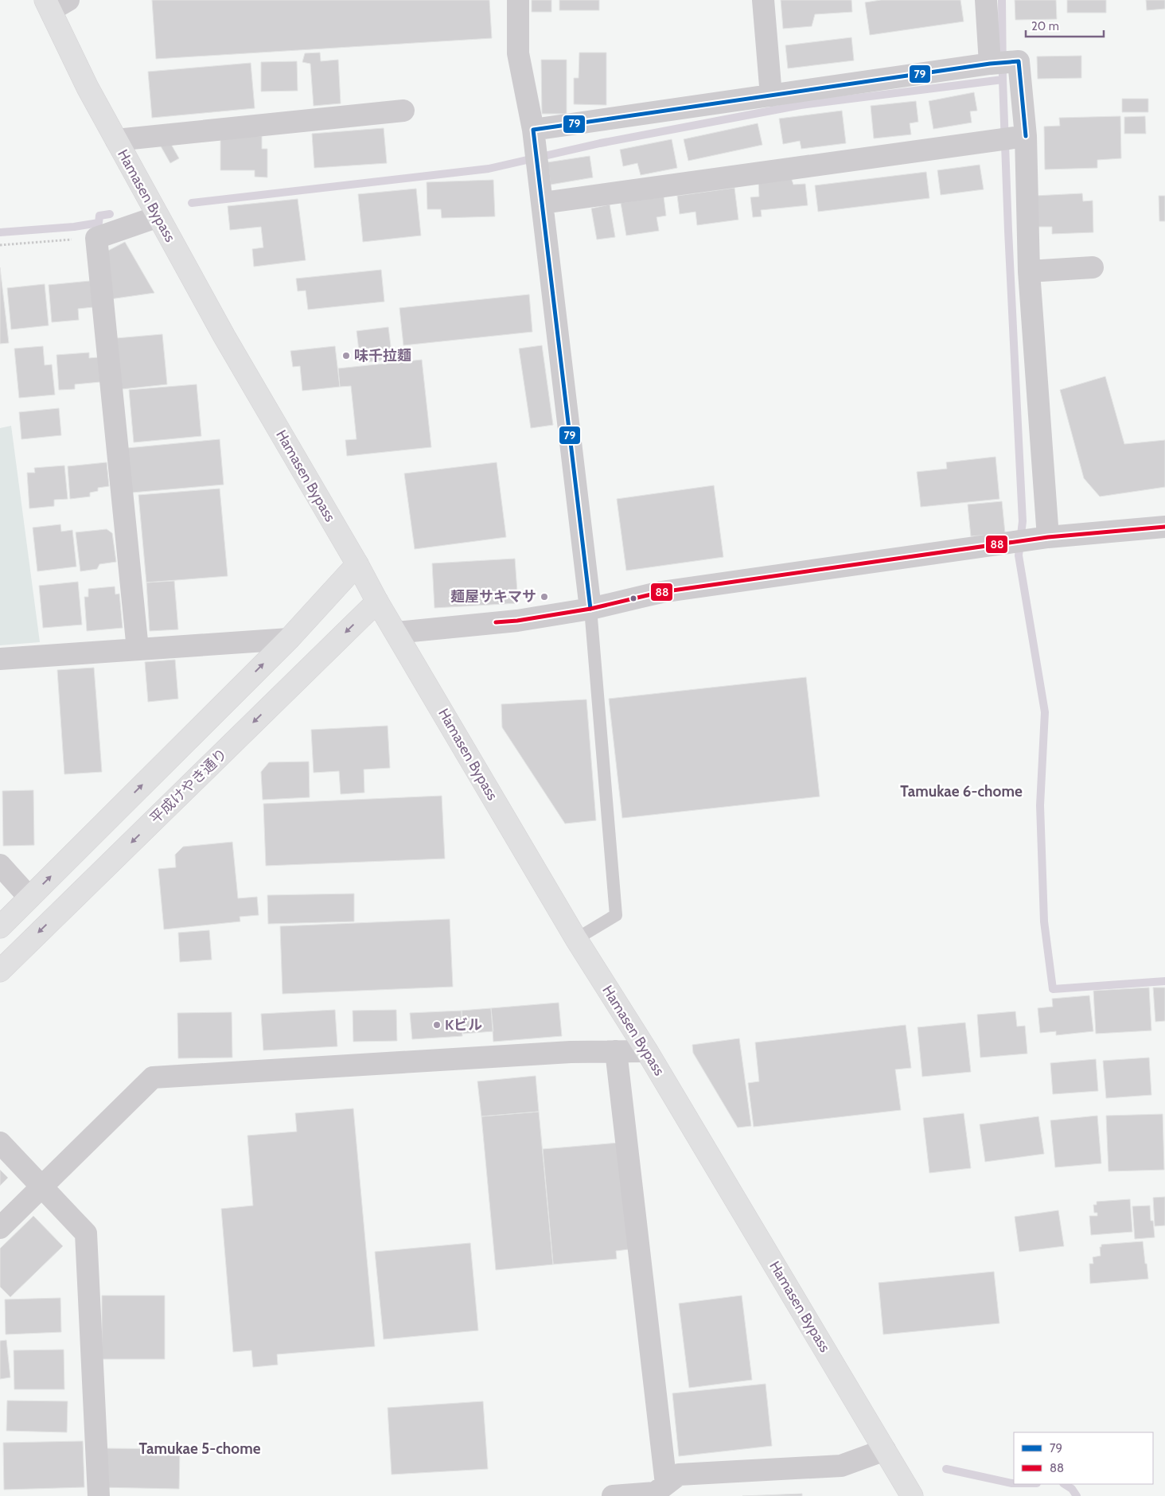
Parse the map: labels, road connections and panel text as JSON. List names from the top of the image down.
{
  "streets": {
    "main road": ["Hamasen Bypass", "平成けやき通り"]
  },
  "crossings": [
    ["Hamasen Bypass", "平成けやき通り"]
  ],
  "districts": ["Tamukae 6-chome", "Tamukae 5-chome"],
  "places": ["味千拉麵", "麺屋サキマサ", "Kビル"],
  "lines": ["transit line 79", "transit line 88"],
  "legend": ["79", "88"],
  "scale_bar": "20 m"
}
